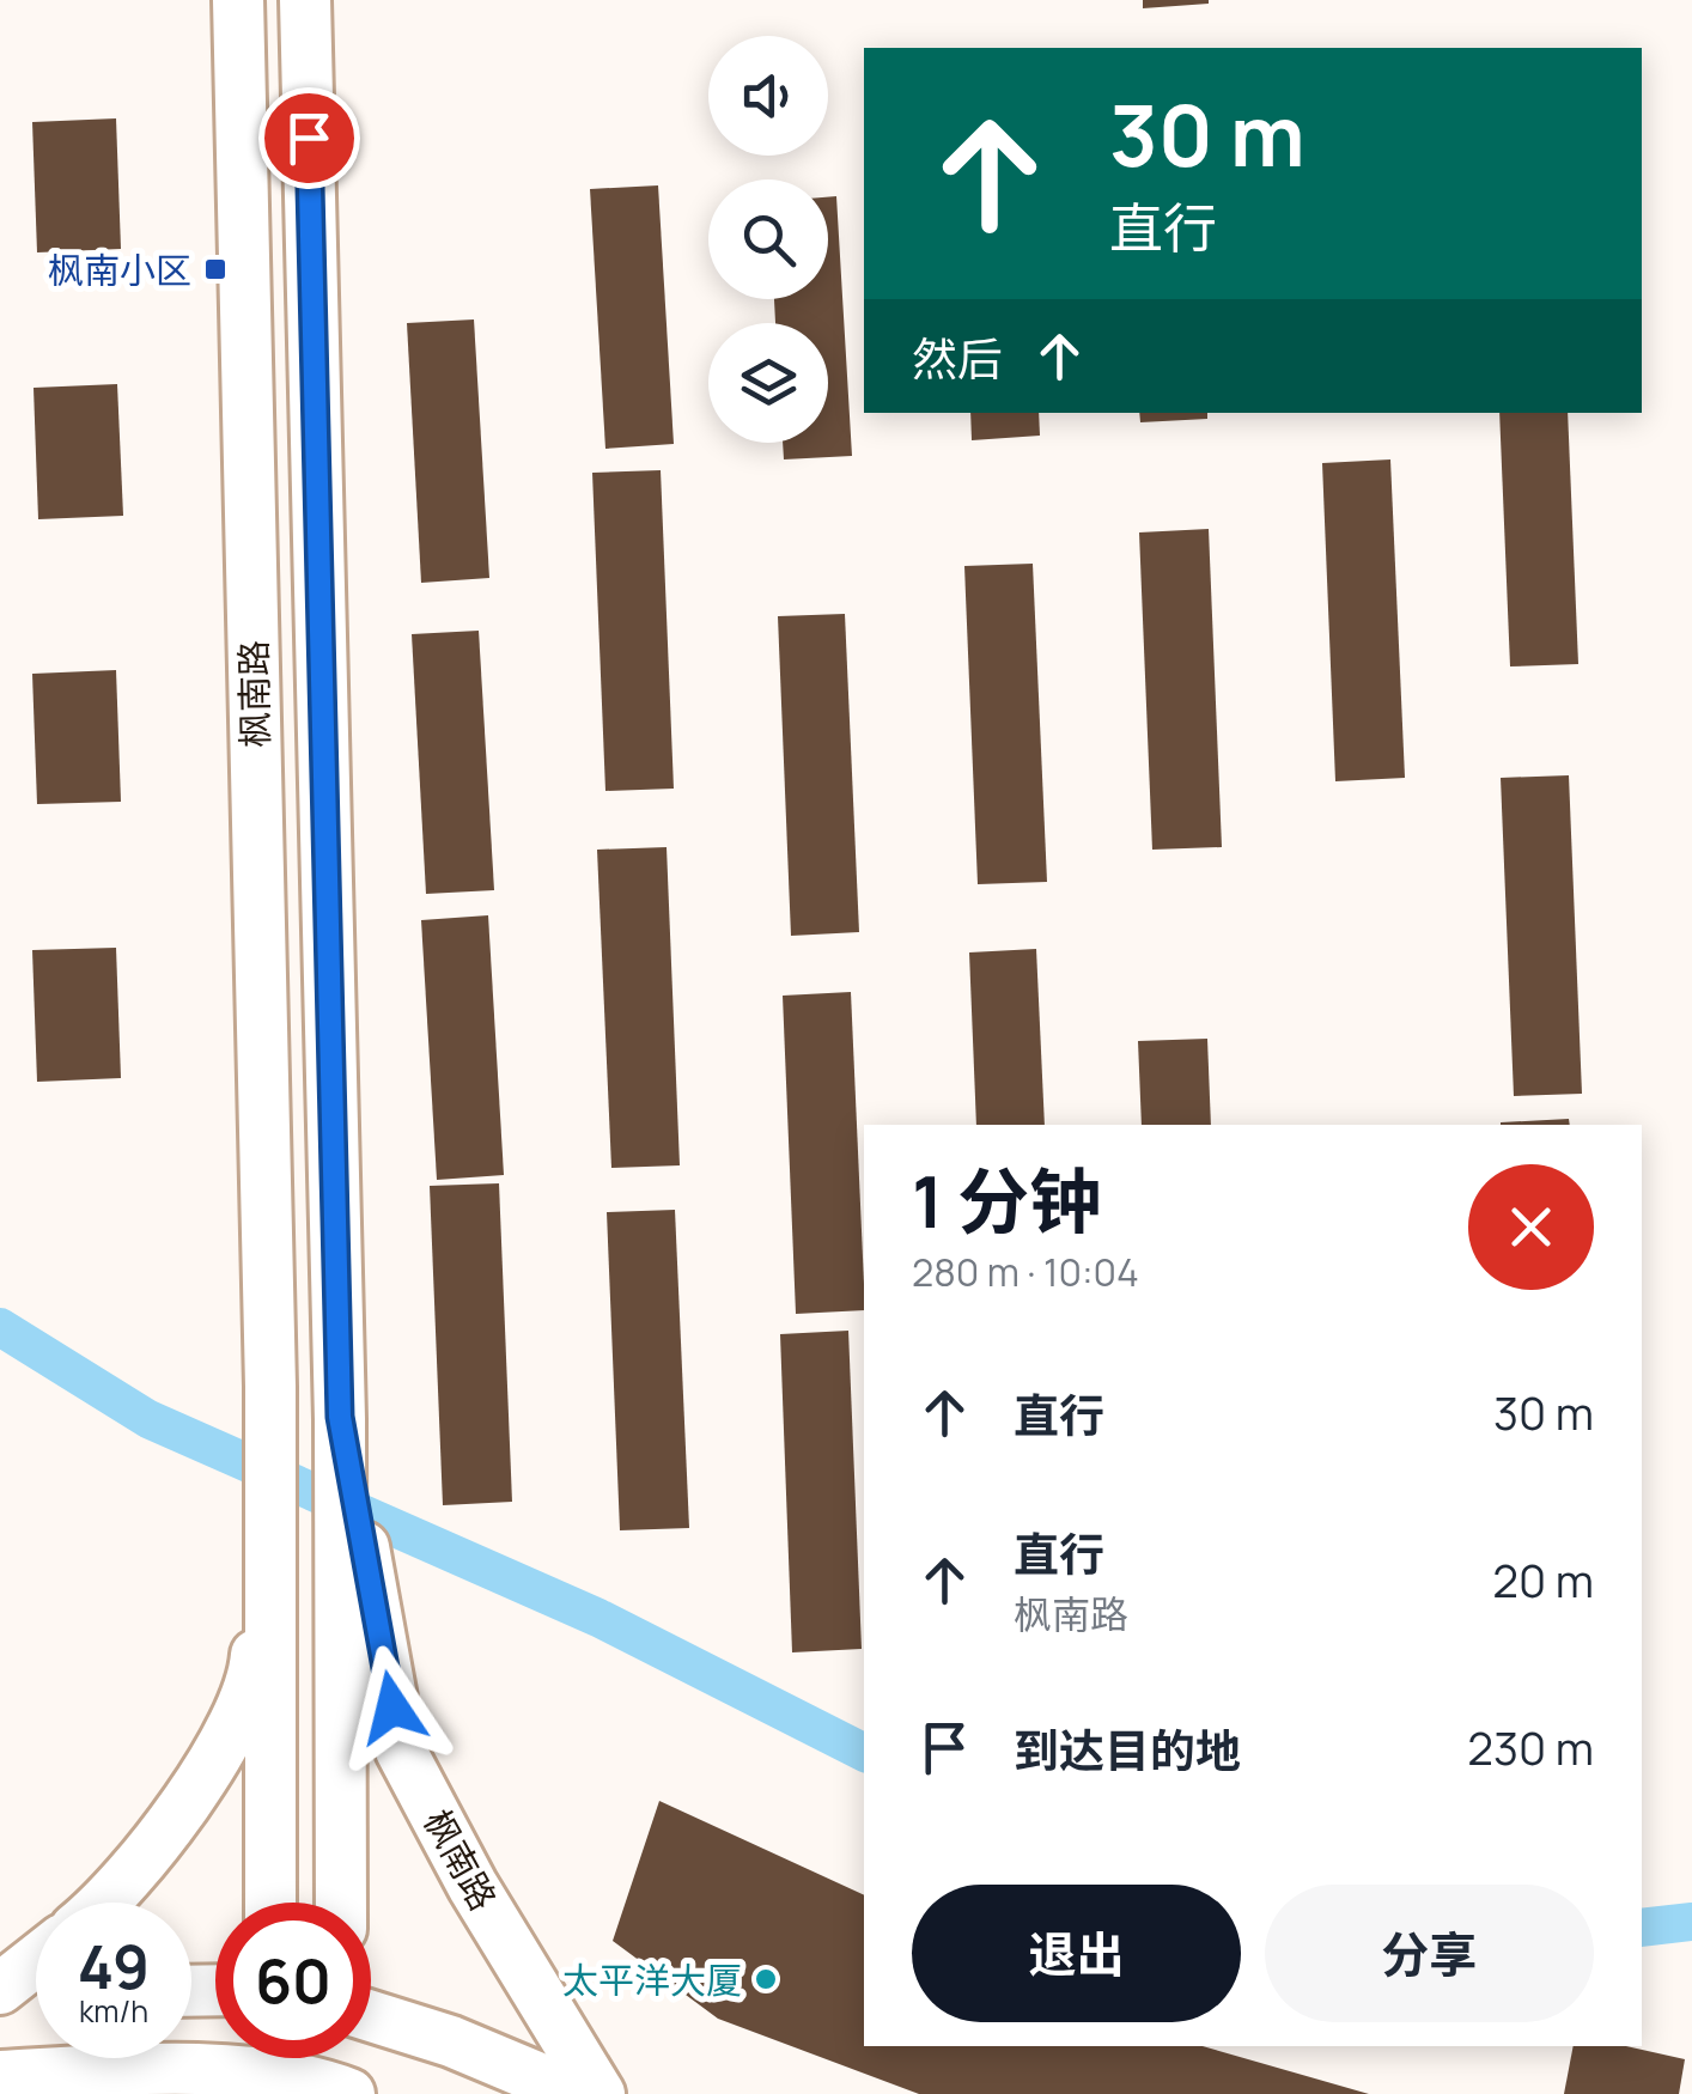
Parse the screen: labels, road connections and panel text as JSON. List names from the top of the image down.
{
  "streets": {
    "main road": ["枫南路"]
  },
  "places": {
    "transit": ["枫南小区"],
    "other": ["太平洋大厦"]
  },
  "page": {
    "turn": ["30 m", "直行"],
    "then": "然后",
    "heading": ["1 分钟", "280 m · 10:04"],
    "list": [
      {
        "name": "直行",
        "value": "30 m"
      },
      {
        "name": "直行",
        "note": "枫南路",
        "value": "20 m"
      },
      {
        "name": "到达目的地",
        "value": "230 m"
      }
    ],
    "buttons": ["退出", "分享"],
    "speed": "49 km/h",
    "limit": "60"
  }
}
